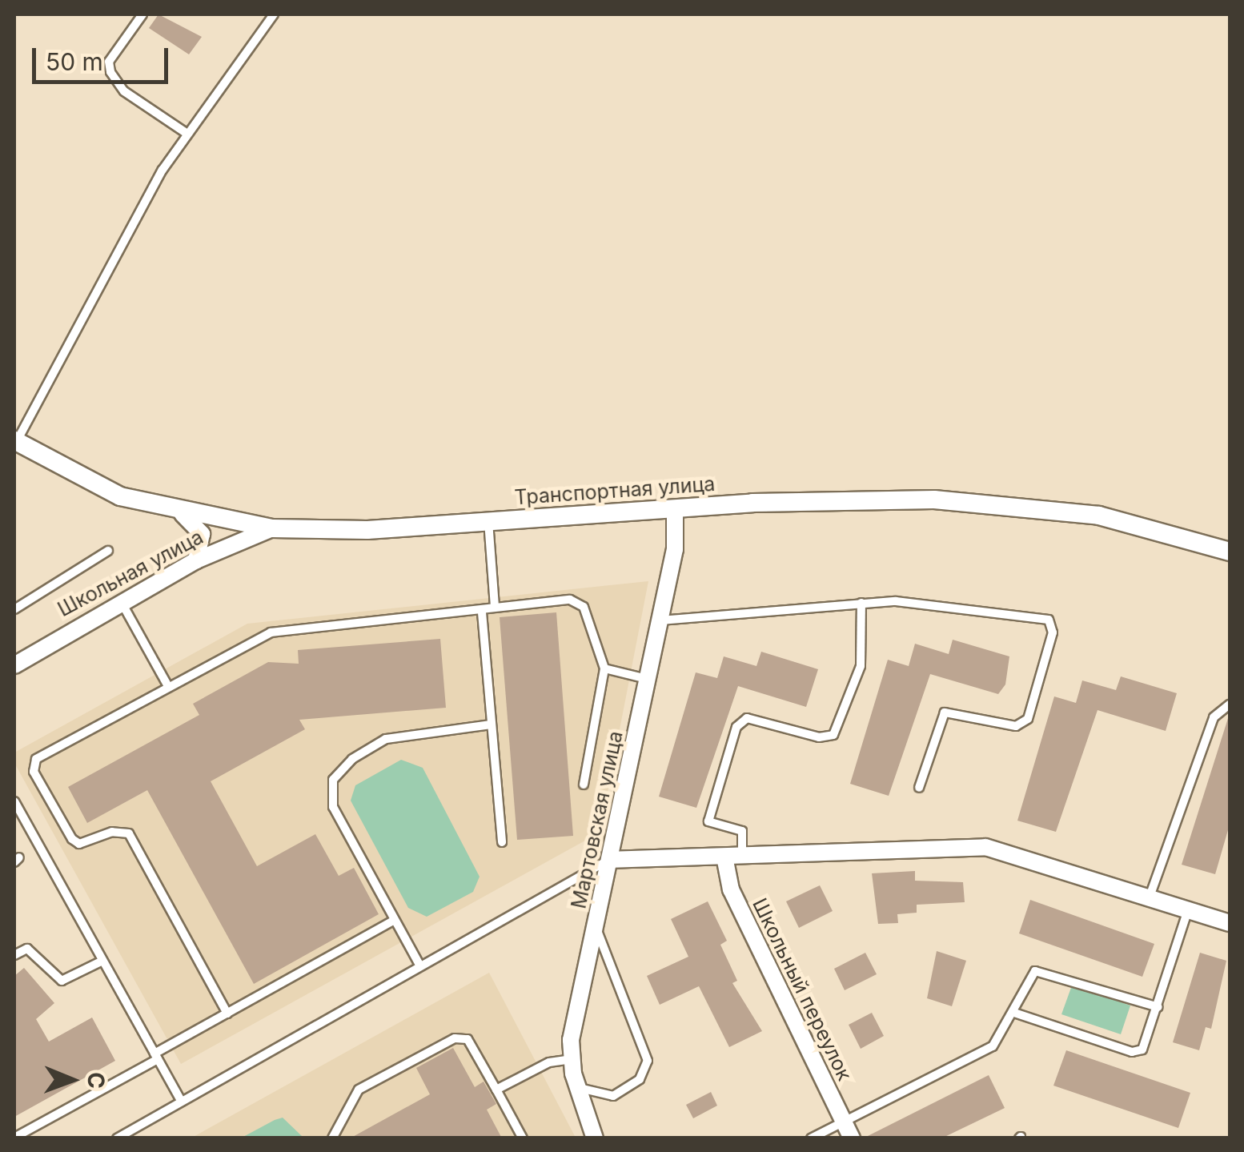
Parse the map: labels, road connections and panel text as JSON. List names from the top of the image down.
{
  "streets": {
    "street": [
      "Транспортная улица",
      "Школьная улица",
      "Мартовская улица",
      "Школьный переулок"
    ]
  },
  "crossings": [
    ["Транспортная улица", "Школьная улица"],
    ["Транспортная улица", "Мартовская улица"]
  ],
  "scale_bar": "50 m",
  "north": "right"
}
